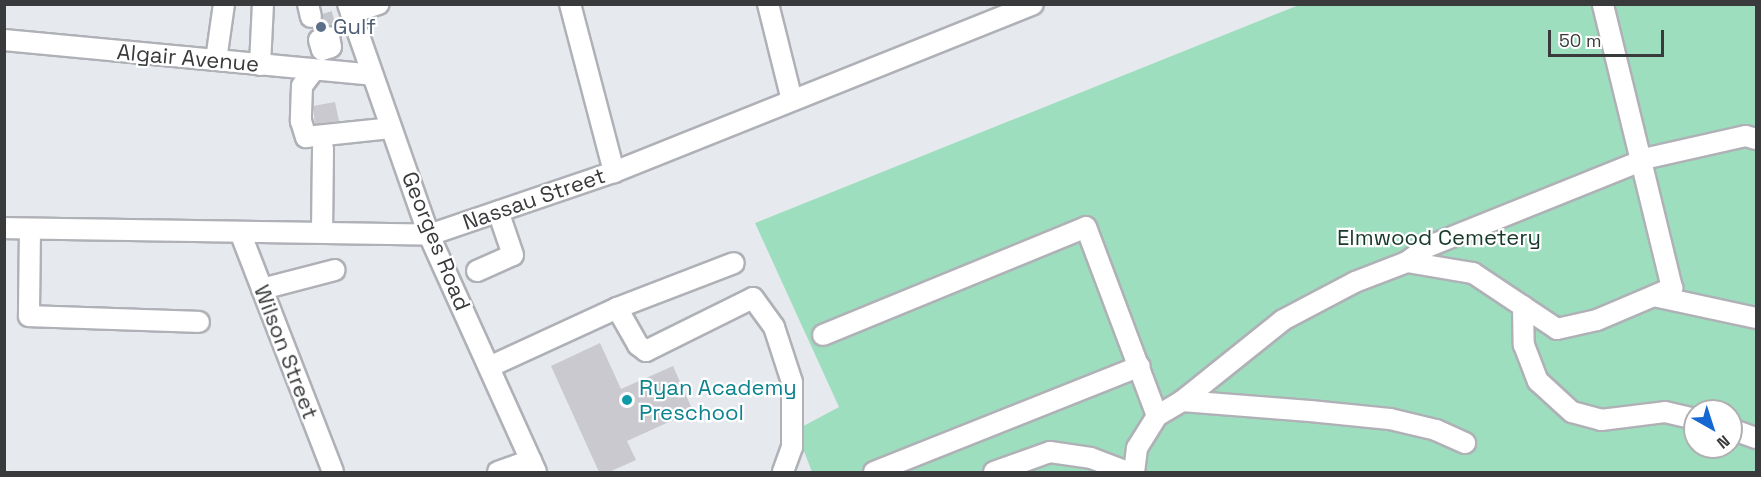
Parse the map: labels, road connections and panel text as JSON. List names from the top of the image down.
{
  "streets": {
    "street": [
      "Algair Avenue",
      "Nassau Street",
      "Georges Road",
      "Wilson Street"
    ]
  },
  "crossings": [
    ["Algair Avenue", "Georges Road"],
    ["Nassau Street", "Georges Road"],
    ["Nassau Street", "Wilson Street"]
  ],
  "parks": ["Elmwood Cemetery"],
  "places": ["Gulf", "Ryan Academy Preschool"],
  "scale_bar": "50 m",
  "north": "bottom right"
}
